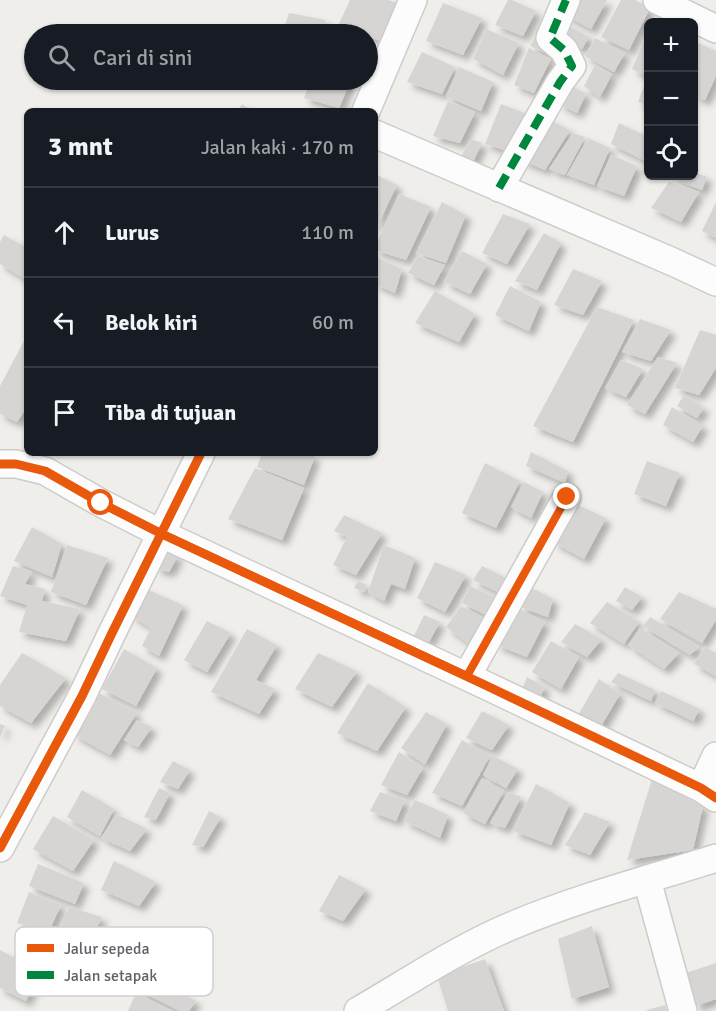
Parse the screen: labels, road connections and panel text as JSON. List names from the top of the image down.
{
  "legend": ["Jalur sepeda", "Jalan setapak"],
  "page": {
    "map_buttons": ["+", "−"],
    "search": "Cari di sini",
    "heading": ["3 mnt", "Jalan kaki · 170 m"],
    "list": [
      ["Lurus", "110 m"],
      ["Belok kiri", "60 m"],
      "Tiba di tujuan"
    ]
  }
}
